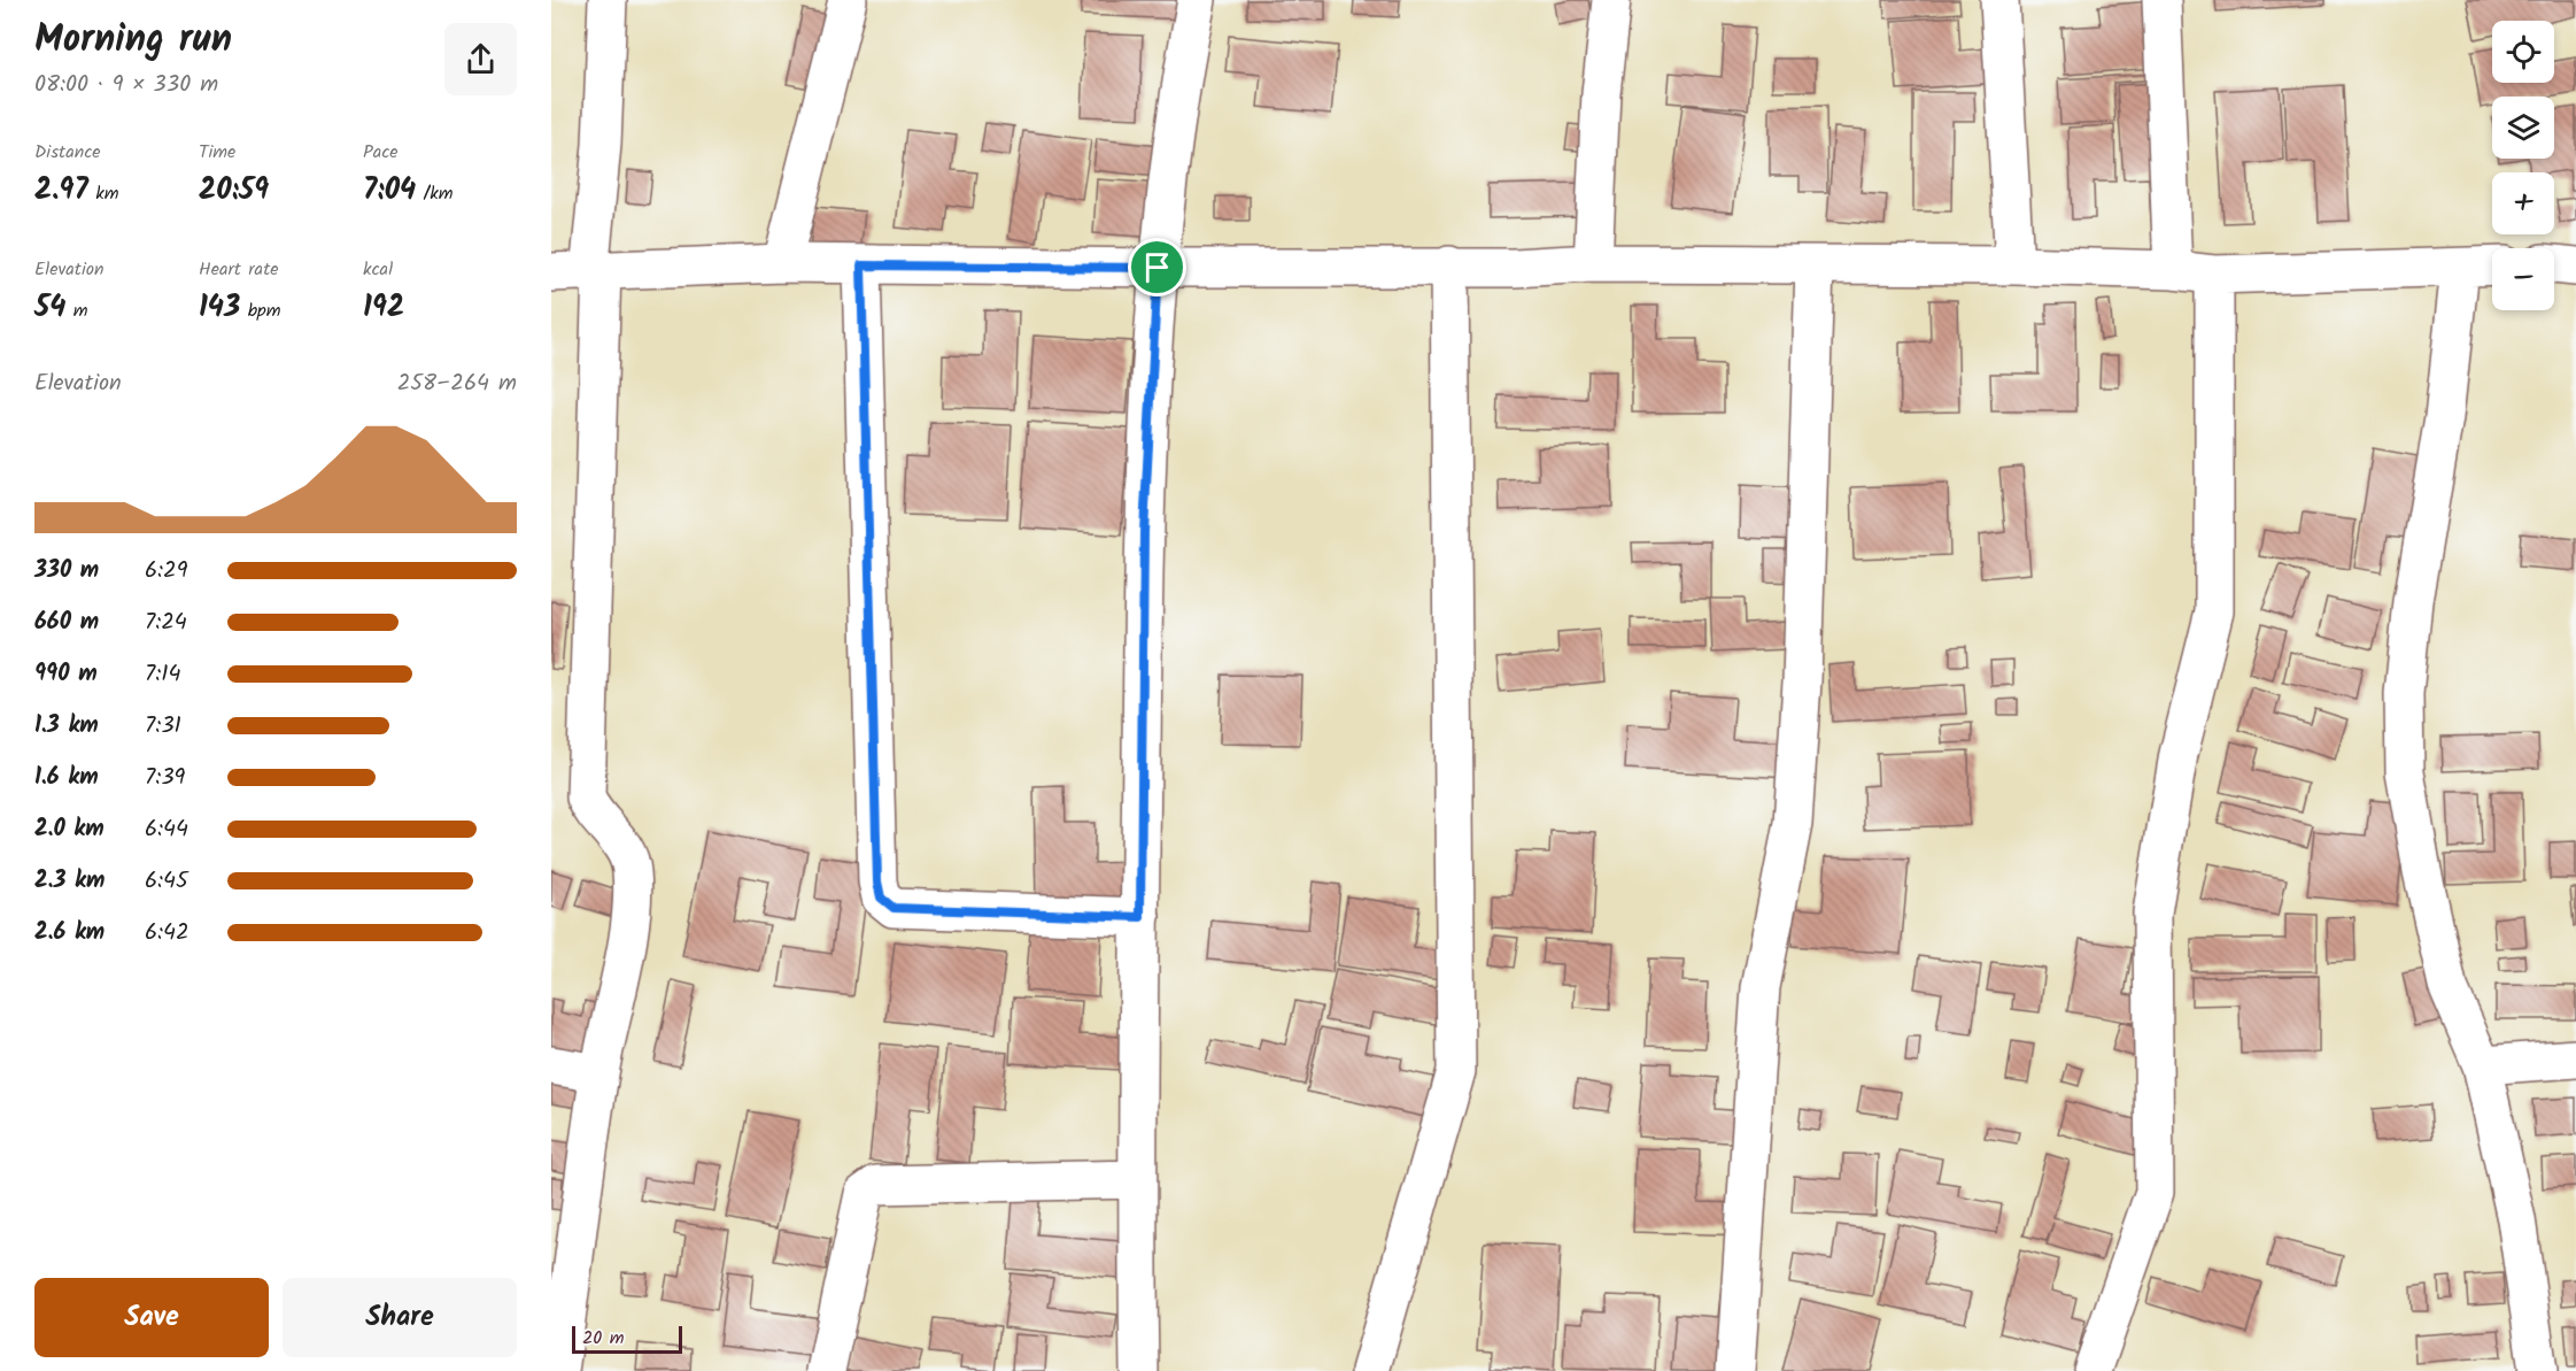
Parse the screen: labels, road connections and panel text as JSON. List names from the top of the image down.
{
  "scale_bar": "20 m",
  "page": {
    "heading": ["Morning run", "08:00 · 9 × 330 m"],
    "map_buttons": ["+", "−"],
    "stats": [
      ["Distance", "2.97 km"],
      ["Time", "20:59"],
      ["Pace", "7:04 /km"],
      ["Elevation", "54 m"],
      ["Heart rate", "143 bpm"],
      ["kcal", "192"]
    ],
    "chart": ["Elevation", "258–264 m"],
    "list": [
      {
        "name": "330 m",
        "note": "6:29"
      },
      {
        "name": "660 m",
        "note": "7:24"
      },
      {
        "name": "990 m",
        "note": "7:14"
      },
      {
        "name": "1.3 km",
        "note": "7:31"
      },
      {
        "name": "1.6 km",
        "note": "7:39"
      },
      {
        "name": "2.0 km",
        "note": "6:44"
      },
      {
        "name": "2.3 km",
        "note": "6:45"
      },
      {
        "name": "2.6 km",
        "note": "6:42"
      }
    ],
    "buttons": ["Save", "Share"],
    "scale": "20 m"
  }
}
